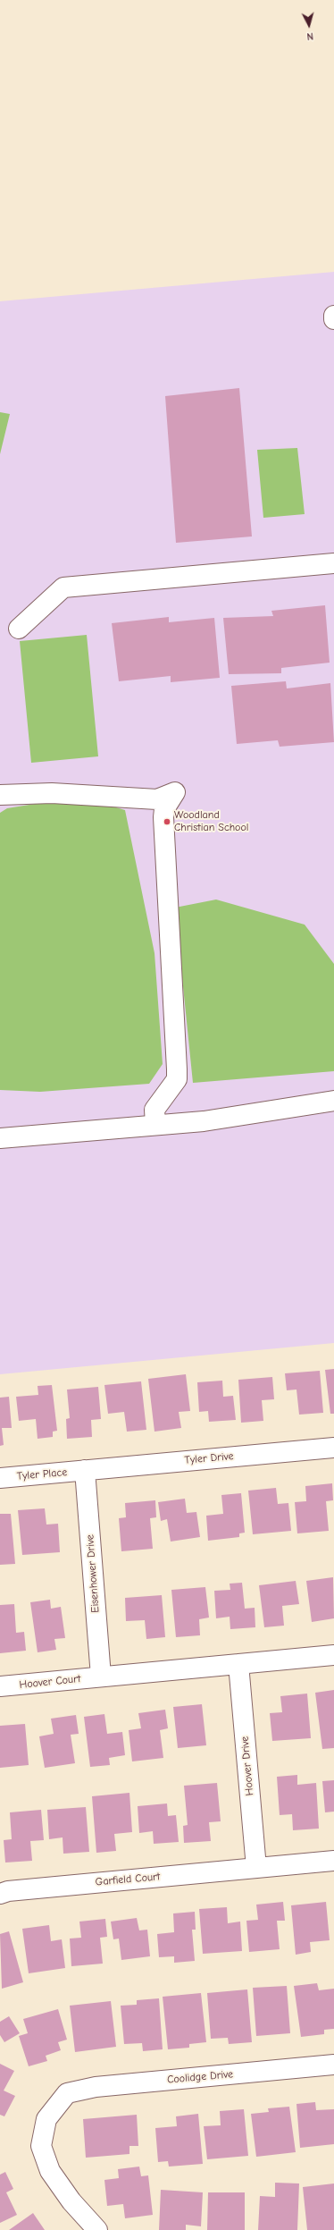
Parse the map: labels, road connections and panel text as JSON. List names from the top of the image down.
{
  "streets": {
    "street": [
      "Tyler Drive",
      "Tyler Place",
      "Eisenhower Drive",
      "Hoover Court",
      "Hoover Drive",
      "Garfield Court",
      "Coolidge Drive"
    ]
  },
  "crossings": [
    ["Tyler Drive", "Tyler Place"],
    ["Tyler Drive", "Eisenhower Drive"],
    ["Tyler Place", "Eisenhower Drive"],
    ["Eisenhower Drive", "Hoover Court"],
    ["Hoover Drive", "Garfield Court"]
  ],
  "places": ["Woodland Christian School"],
  "north": "bottom"
}
